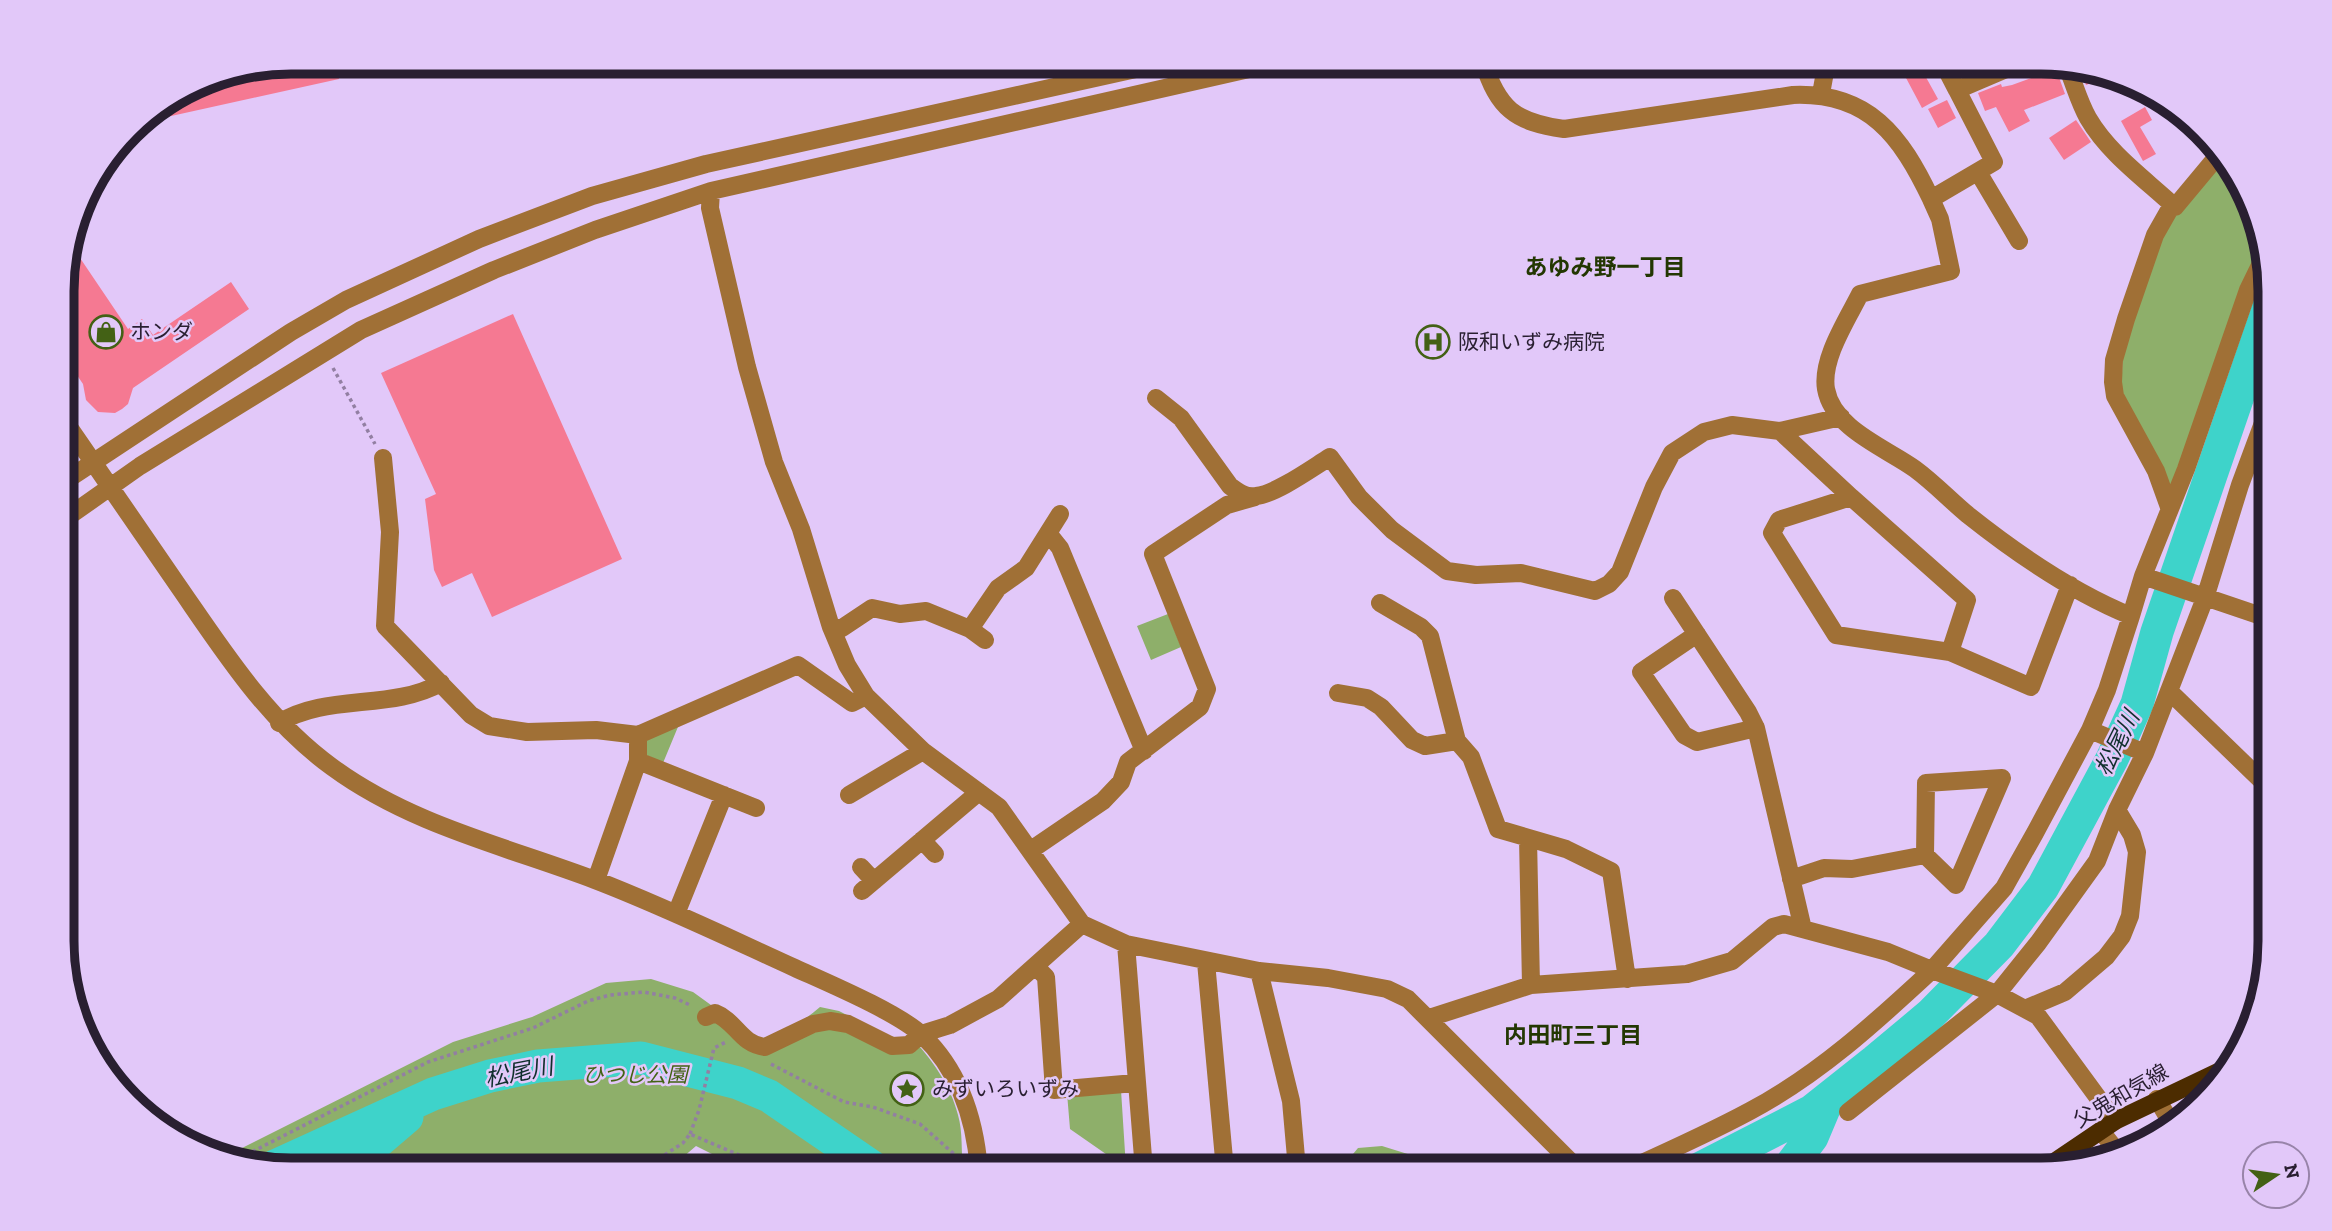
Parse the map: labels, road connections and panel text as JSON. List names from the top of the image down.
{
  "streets": {
    "main road": ["父鬼和気線"]
  },
  "districts": ["あゆみ野一丁目", "内田町三丁目"],
  "water": ["松尾川"],
  "parks": ["ひつじ公園"],
  "places": {
    "shop": ["ホンダ"],
    "hospital": ["阪和いずみ病院"],
    "place": ["みずいろいずみ"]
  },
  "north": "right"
}
